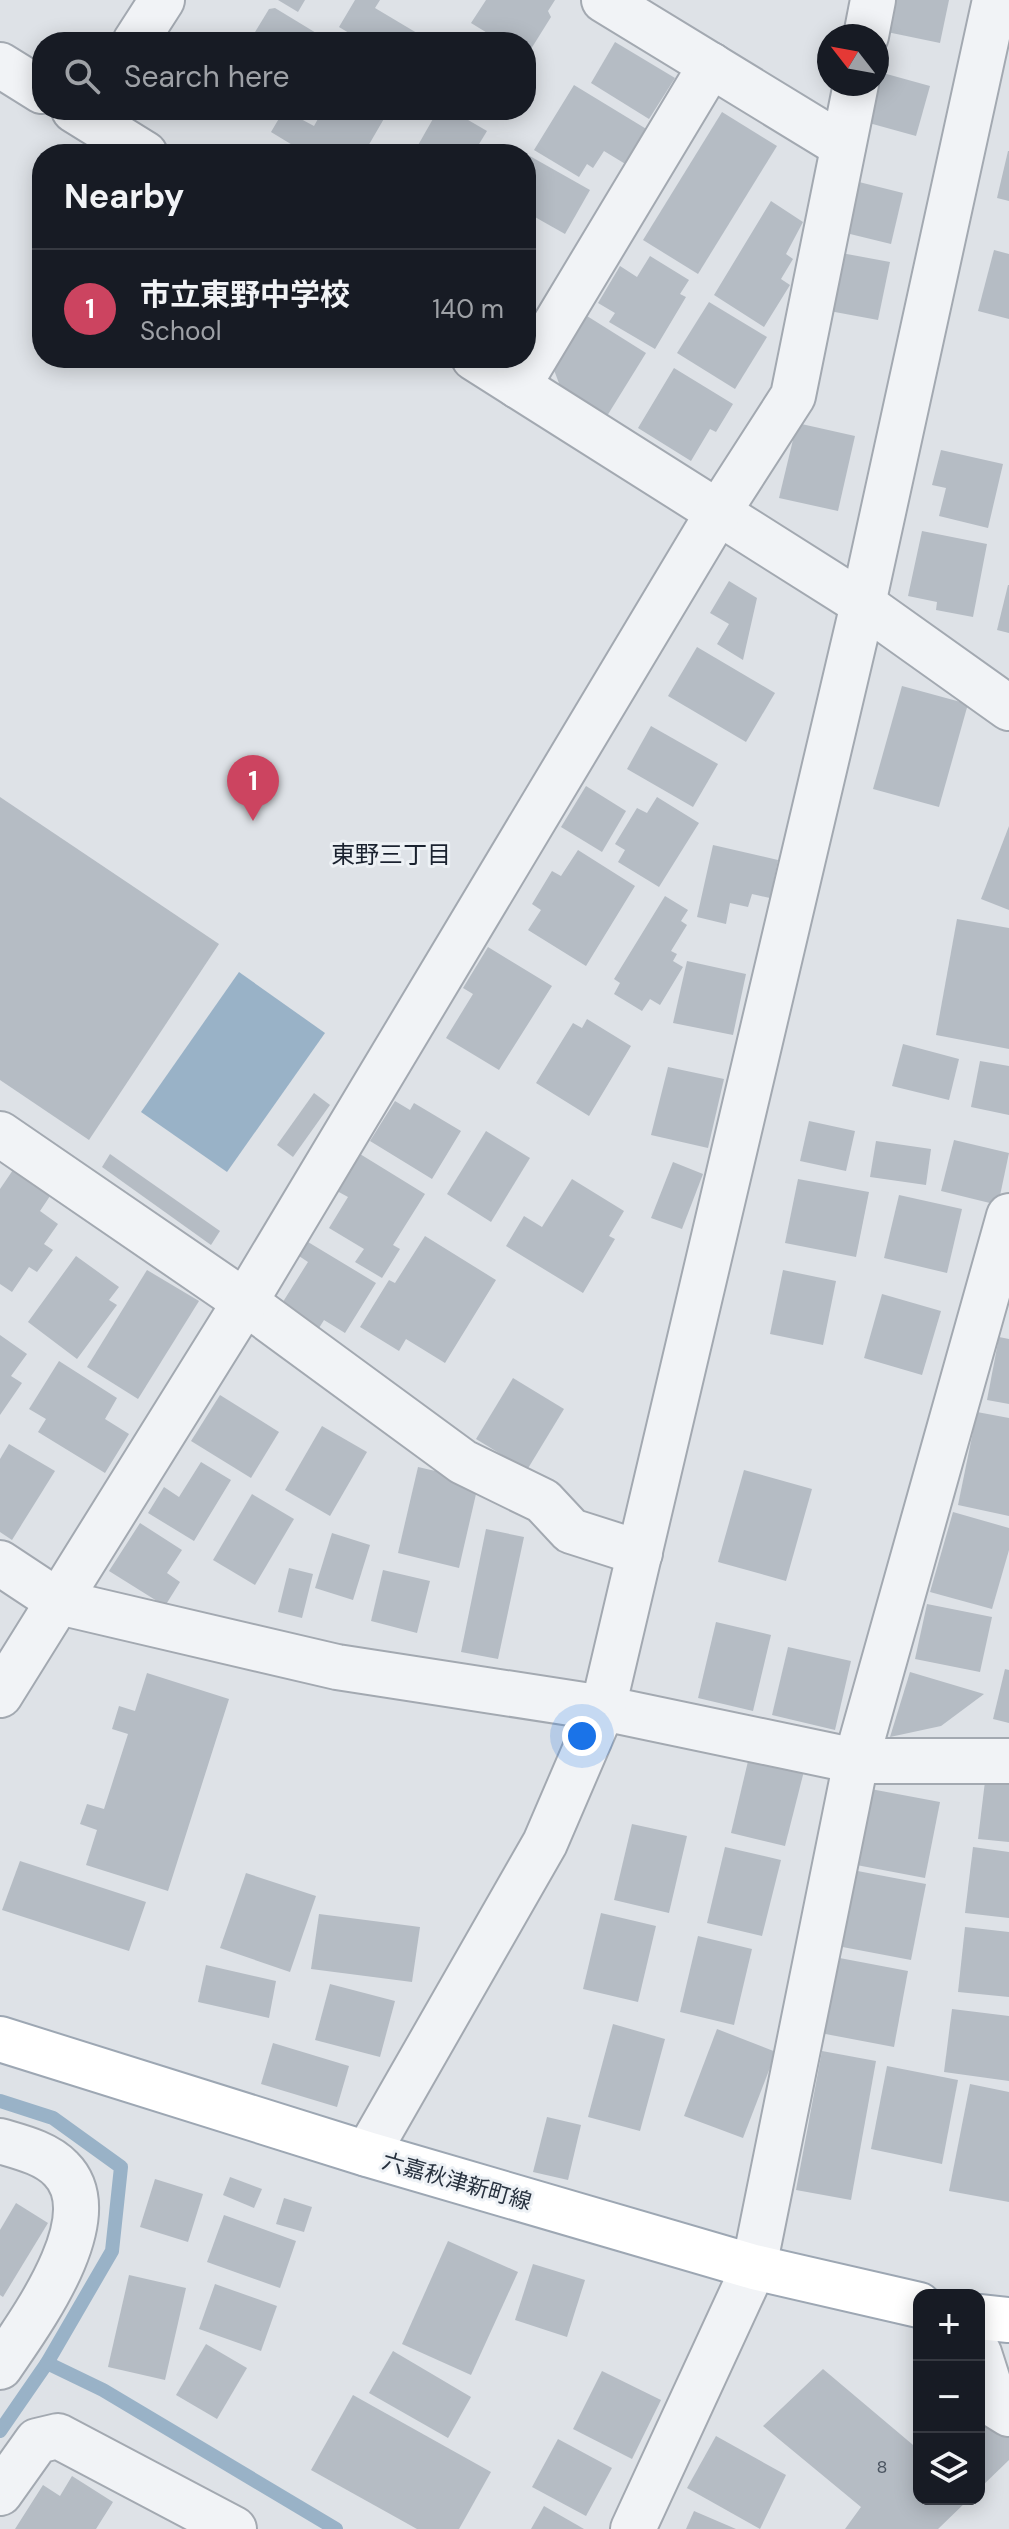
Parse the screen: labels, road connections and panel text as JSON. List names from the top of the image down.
{
  "streets": {
    "main road": ["六嘉秋津新町線"]
  },
  "districts": ["東野三丁目"],
  "house_numbers": ["8"],
  "north": "top left",
  "page": {
    "search": "Search here",
    "heading": "Nearby",
    "list": [
      {
        "mark": "1",
        "name": "市立東野中学校",
        "note": "School",
        "value": "140 m"
      }
    ],
    "pins": "1",
    "map_buttons": ["+", "−"]
  }
}
